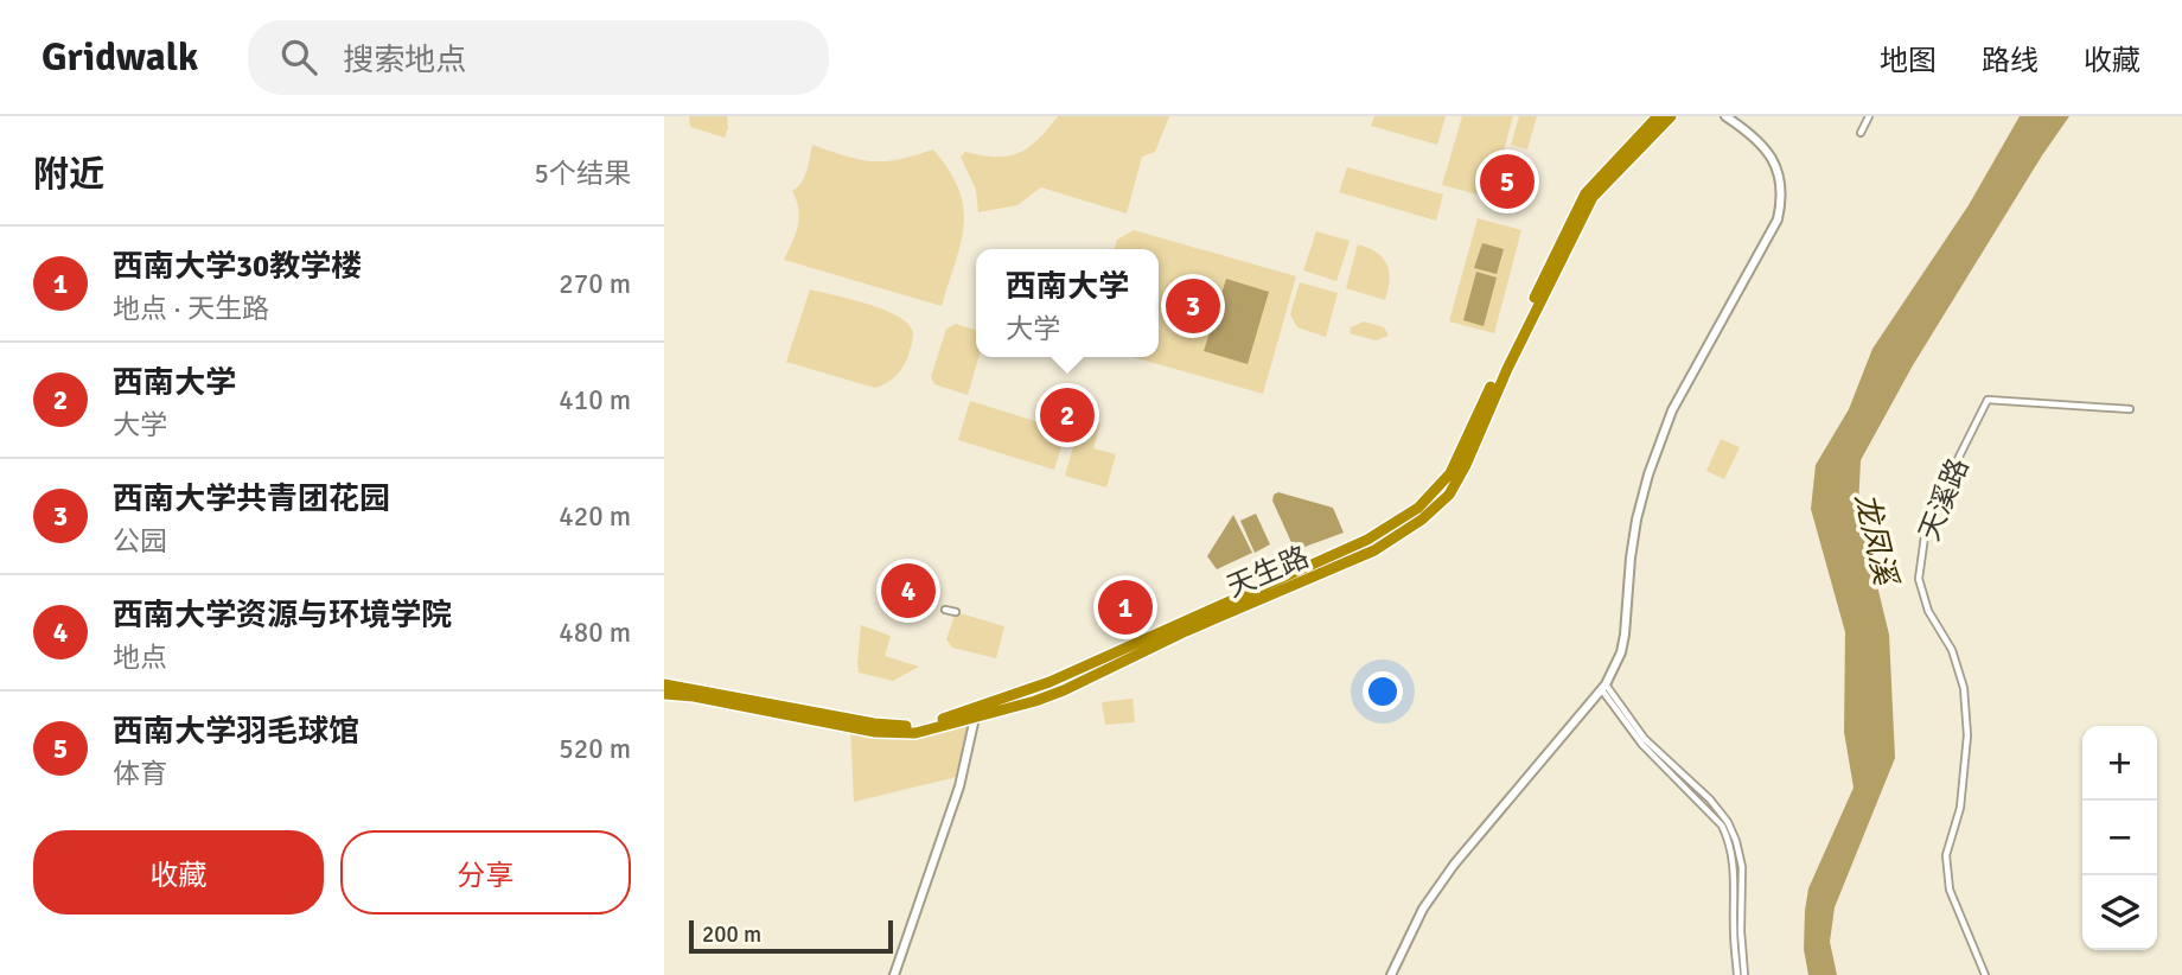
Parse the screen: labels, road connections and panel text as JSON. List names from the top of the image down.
{
  "streets": {
    "highway": ["天生路"],
    "street": ["天溪路"]
  },
  "water": ["龙凤溪"],
  "scale_bar": "200 m",
  "page": {
    "header": "Gridwalk",
    "search": "搜索地点",
    "nav": ["地图", "路线", "收藏"],
    "heading": ["附近", "5个结果"],
    "pins": [
      "5",
      "3",
      "2",
      "4",
      "1"
    ],
    "list": [
      {
        "mark": "1",
        "name": "西南大学30教学楼",
        "note": "地点 · 天生路",
        "value": "270 m"
      },
      {
        "mark": "2",
        "name": "西南大学",
        "note": "大学",
        "value": "410 m"
      },
      {
        "mark": "3",
        "name": "西南大学共青团花园",
        "note": "公园",
        "value": "420 m"
      },
      {
        "mark": "4",
        "name": "西南大学资源与环境学院",
        "note": "地点",
        "value": "480 m"
      },
      {
        "mark": "5",
        "name": "西南大学羽毛球馆",
        "note": "体育",
        "value": "520 m"
      }
    ],
    "popup": ["西南大学", "大学"],
    "map_buttons": ["+", "−"],
    "buttons": ["收藏", "分享"],
    "scale": "200 m"
  }
}
